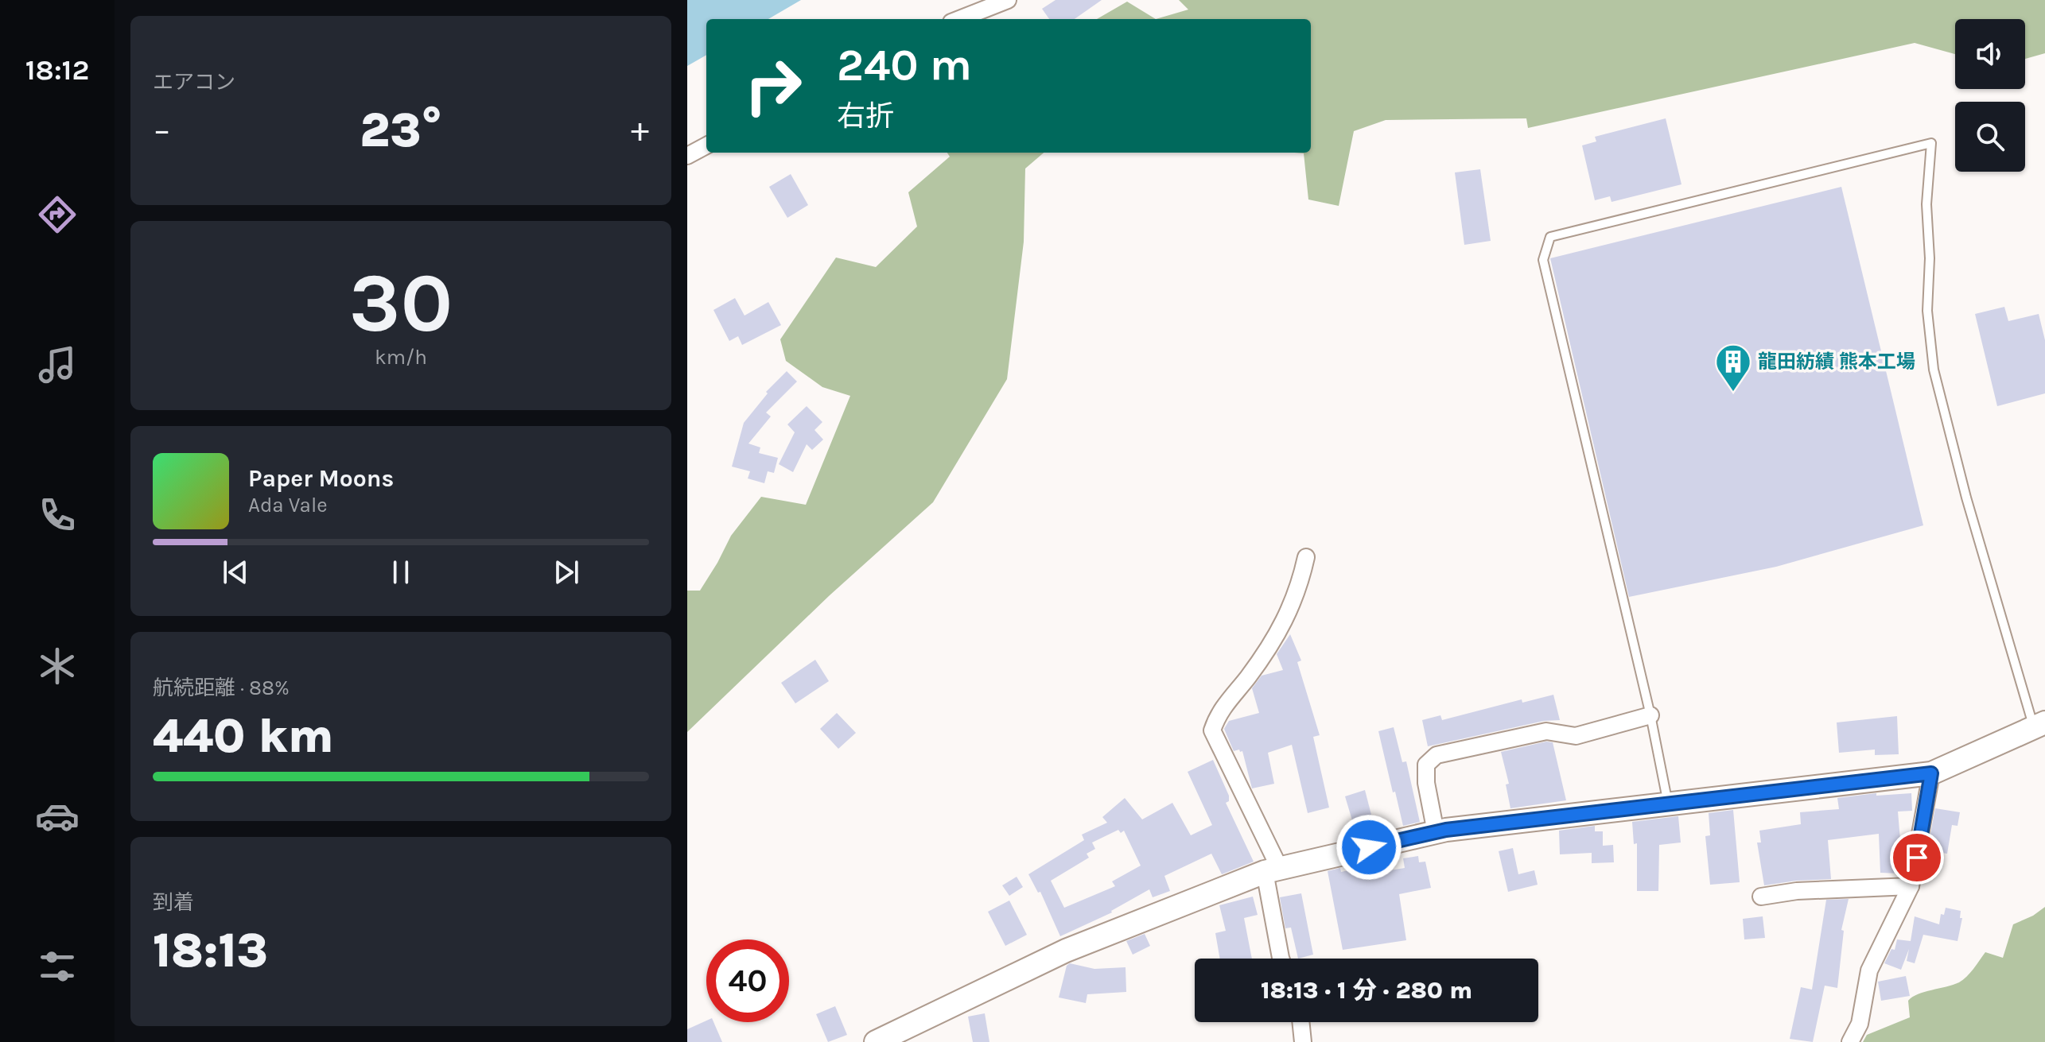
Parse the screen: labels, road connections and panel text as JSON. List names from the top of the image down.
{
  "places": {
    "building": ["龍田紡績 熊本工場"]
  },
  "page": {
    "tabs": "18:12",
    "tile": [
      "エアコン",
      ["30", "km/h"],
      ["航続距離 · 88%", "440 km"],
      ["到着", "18:13"]
    ],
    "turn": ["240 m", "右折"],
    "heat": ["−", "23°", "+"],
    "song": ["Paper Moons", "Ada Vale"],
    "limit": "40",
    "trip": "18:13 · 1 分 · 280 m"
  }
}
